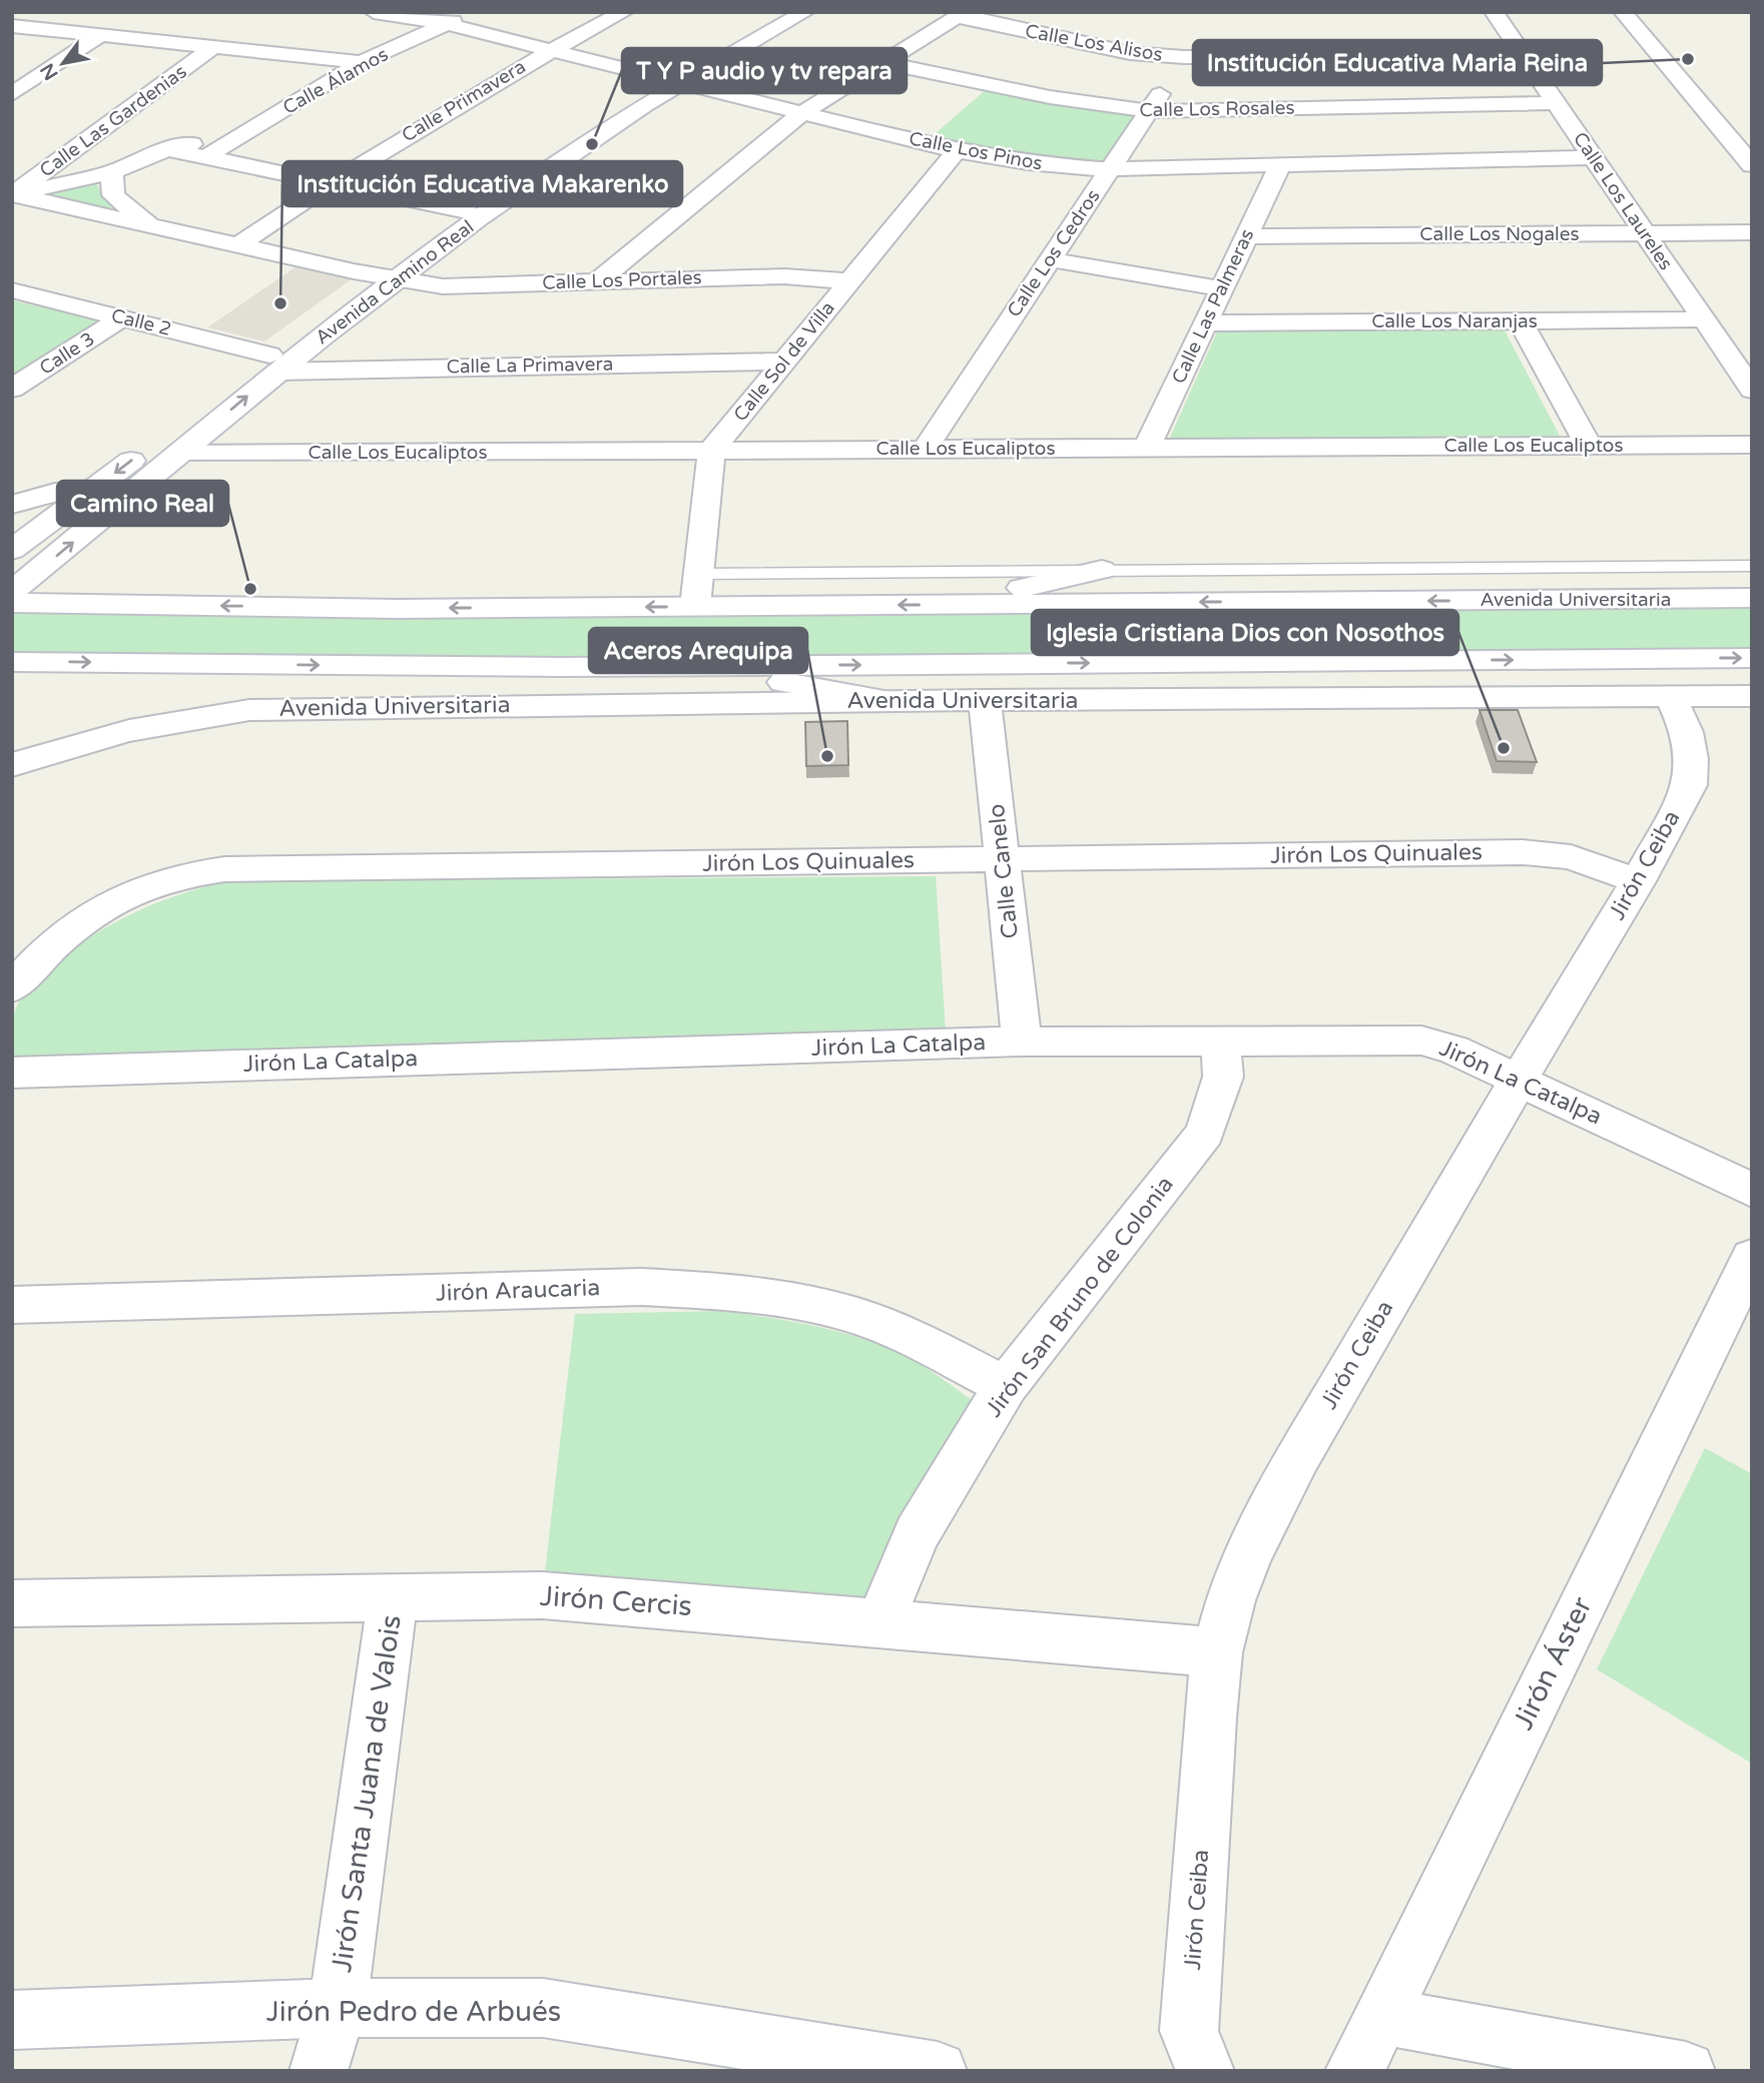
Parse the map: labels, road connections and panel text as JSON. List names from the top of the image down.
{
  "streets": {
    "street": [
      "Calle Los Alisos",
      "Calle Álamos",
      "Calle Primavera",
      "Calle Los Rosales",
      "Calle Las Gardenias",
      "Calle Los Pinos",
      "Calle Los Laureles",
      "Calle Los Nogales",
      "Calle Los Cedros",
      "Calle Los Portales",
      "Avenida Camino Real",
      "Calle Las Palmeras",
      "Calle Los Naranjas",
      "Calle 2",
      "Calle 3",
      "Calle Sol de Villa",
      "Calle La Primavera",
      "Calle Los Eucaliptos",
      "Avenida Universitaria",
      "Jirón Los Quinuales",
      "Jirón Ceiba",
      "Calle Canelo",
      "Jirón La Catalpa",
      "Jirón Araucaria",
      "Jirón San Bruno de Colonia",
      "Jirón Cercis",
      "Jirón Áster",
      "Jirón Santa Juana de Valois",
      "Jirón Pedro de Arbués"
    ]
  },
  "crossings": [
    ["Calle Los Alisos", "Calle Los Laureles"],
    ["Calle Los Alisos", "Calle Los Cedros"],
    ["Calle Álamos", "Calle Los Pinos"],
    ["Calle Primavera", "Calle Los Pinos"],
    ["Calle Primavera", "Calle Los Portales"],
    ["Calle Los Rosales", "Calle Los Laureles"],
    ["Calle Los Rosales", "Calle Los Cedros"],
    ["Calle Las Gardenias", "Calle Los Portales"],
    ["Calle Los Pinos", "Calle Los Laureles"],
    ["Calle Los Pinos", "Calle Los Cedros"],
    ["Calle Los Pinos", "Avenida Camino Real"],
    ["Calle Los Pinos", "Calle Las Palmeras"],
    ["Calle Los Pinos", "Calle Sol de Villa"],
    ["Calle Los Laureles", "Calle Los Nogales"],
    ["Calle Los Laureles", "Calle Los Naranjas"],
    ["Calle Los Nogales", "Calle Las Palmeras"],
    ["Calle Los Cedros", "Calle Los Eucaliptos"],
    ["Calle Los Portales", "Avenida Camino Real"],
    ["Calle Los Portales", "Calle Sol de Villa"],
    ["Avenida Camino Real", "Calle 2"],
    ["Avenida Camino Real", "Calle La Primavera"],
    ["Avenida Camino Real", "Calle Los Eucaliptos"],
    ["Calle Las Palmeras", "Calle Los Naranjas"],
    ["Calle Las Palmeras", "Calle Los Eucaliptos"],
    ["Calle 2", "Calle 3"],
    ["Calle 2", "Calle La Primavera"],
    ["Calle Sol de Villa", "Calle La Primavera"],
    ["Calle Sol de Villa", "Calle Los Eucaliptos"],
    ["Avenida Universitaria", "Jirón Ceiba"],
    ["Avenida Universitaria", "Calle Canelo"],
    ["Jirón Los Quinuales", "Jirón Ceiba"],
    ["Jirón Los Quinuales", "Calle Canelo"],
    ["Jirón Ceiba", "Jirón La Catalpa"],
    ["Jirón Ceiba", "Jirón Cercis"],
    ["Calle Canelo", "Jirón La Catalpa"],
    ["Jirón La Catalpa", "Jirón San Bruno de Colonia"],
    ["Jirón Araucaria", "Jirón San Bruno de Colonia"],
    ["Jirón San Bruno de Colonia", "Jirón Cercis"],
    ["Jirón Cercis", "Jirón Santa Juana de Valois"],
    ["Jirón Santa Juana de Valois", "Jirón Pedro de Arbués"]
  ],
  "places": [
    "Institución Educativa Maria Reina",
    "T Y P audio y tv repara",
    "Institución Educativa Makarenko",
    "Camino Real",
    "Iglesia Cristiana Dios con Nosothos",
    "Aceros Arequipa"
  ],
  "north": "bottom left"
}
